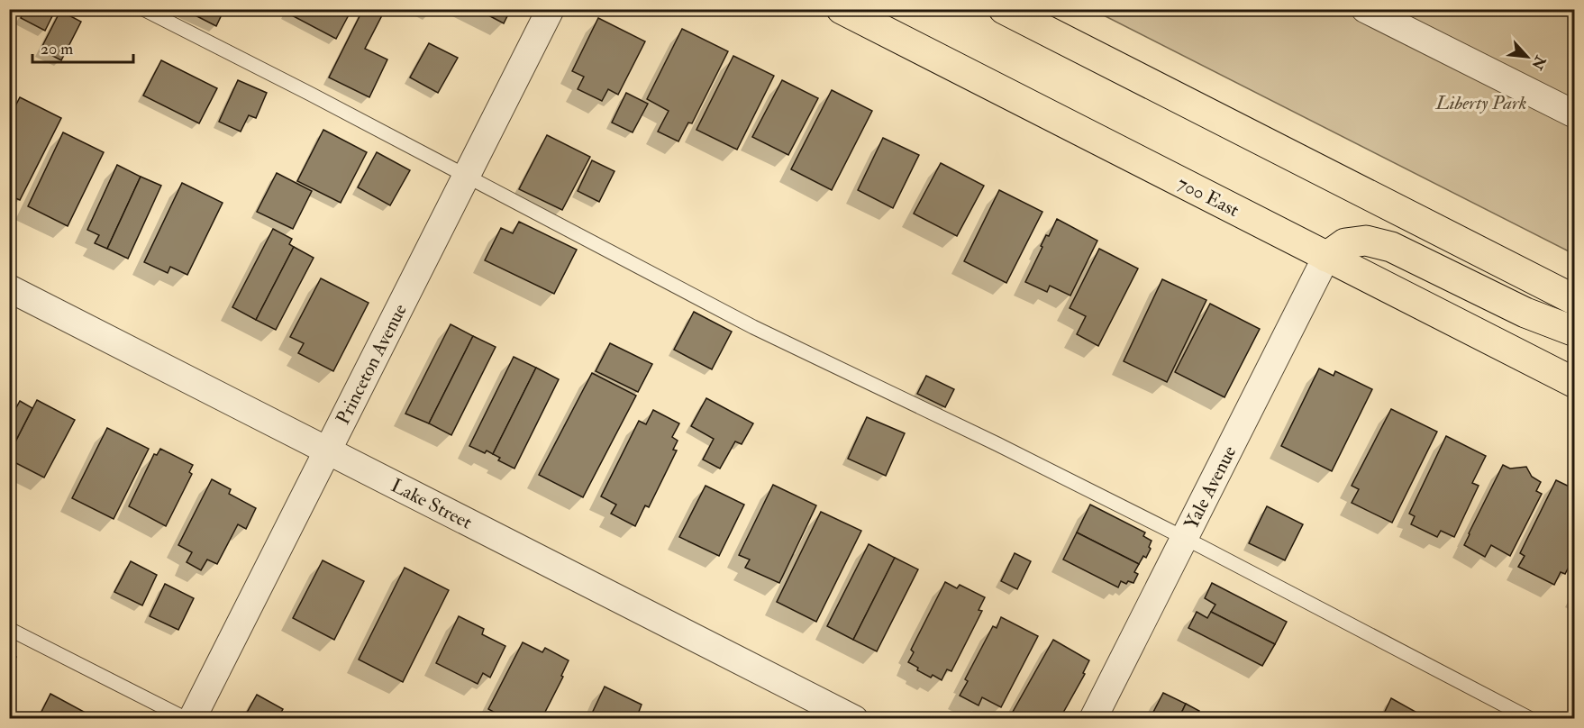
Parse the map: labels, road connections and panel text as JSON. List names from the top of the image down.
{
  "streets": {
    "main road": ["700 East"],
    "street": ["Princeton Avenue", "Yale Avenue", "Lake Street"]
  },
  "crossings": [
    ["700 East", "Yale Avenue"],
    ["Princeton Avenue", "Lake Street"]
  ],
  "parks": ["Liberty Park"],
  "scale_bar": "20 m",
  "north": "bottom right"
}
